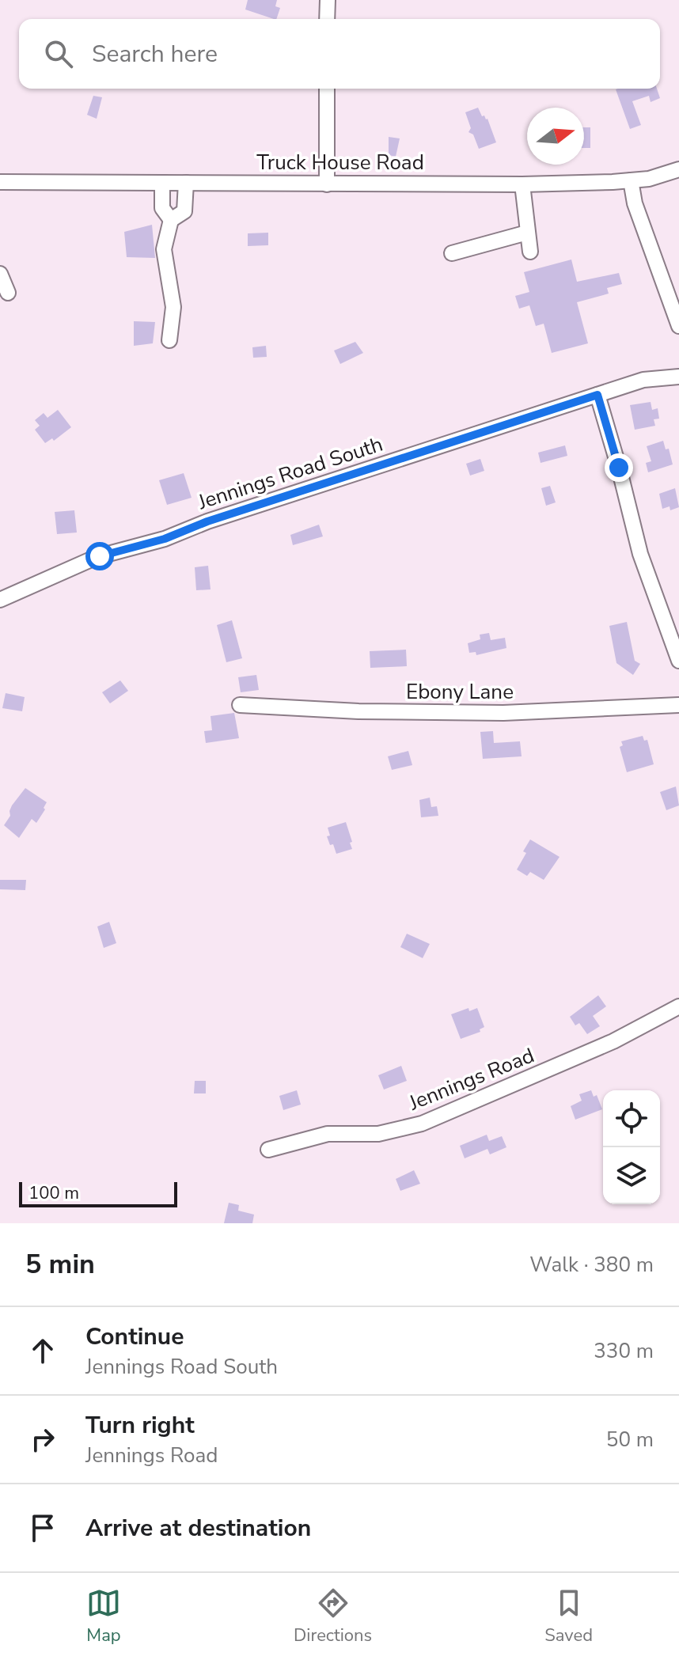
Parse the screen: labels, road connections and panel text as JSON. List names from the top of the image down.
{
  "streets": {
    "street": [
      "Truck House Road",
      "Jennings Road South",
      "Ebony Lane",
      "Jennings Road"
    ]
  },
  "scale_bar": "100 m",
  "north": "right",
  "page": {
    "search": "Search here",
    "scale": "100 m",
    "heading": ["5 min", "Walk · 380 m"],
    "list": [
      ["Continue", "Jennings Road South", "330 m"],
      ["Turn right", "Jennings Road", "50 m"],
      "Arrive at destination"
    ],
    "nav": ["Map", "Directions", "Saved"]
  }
}
